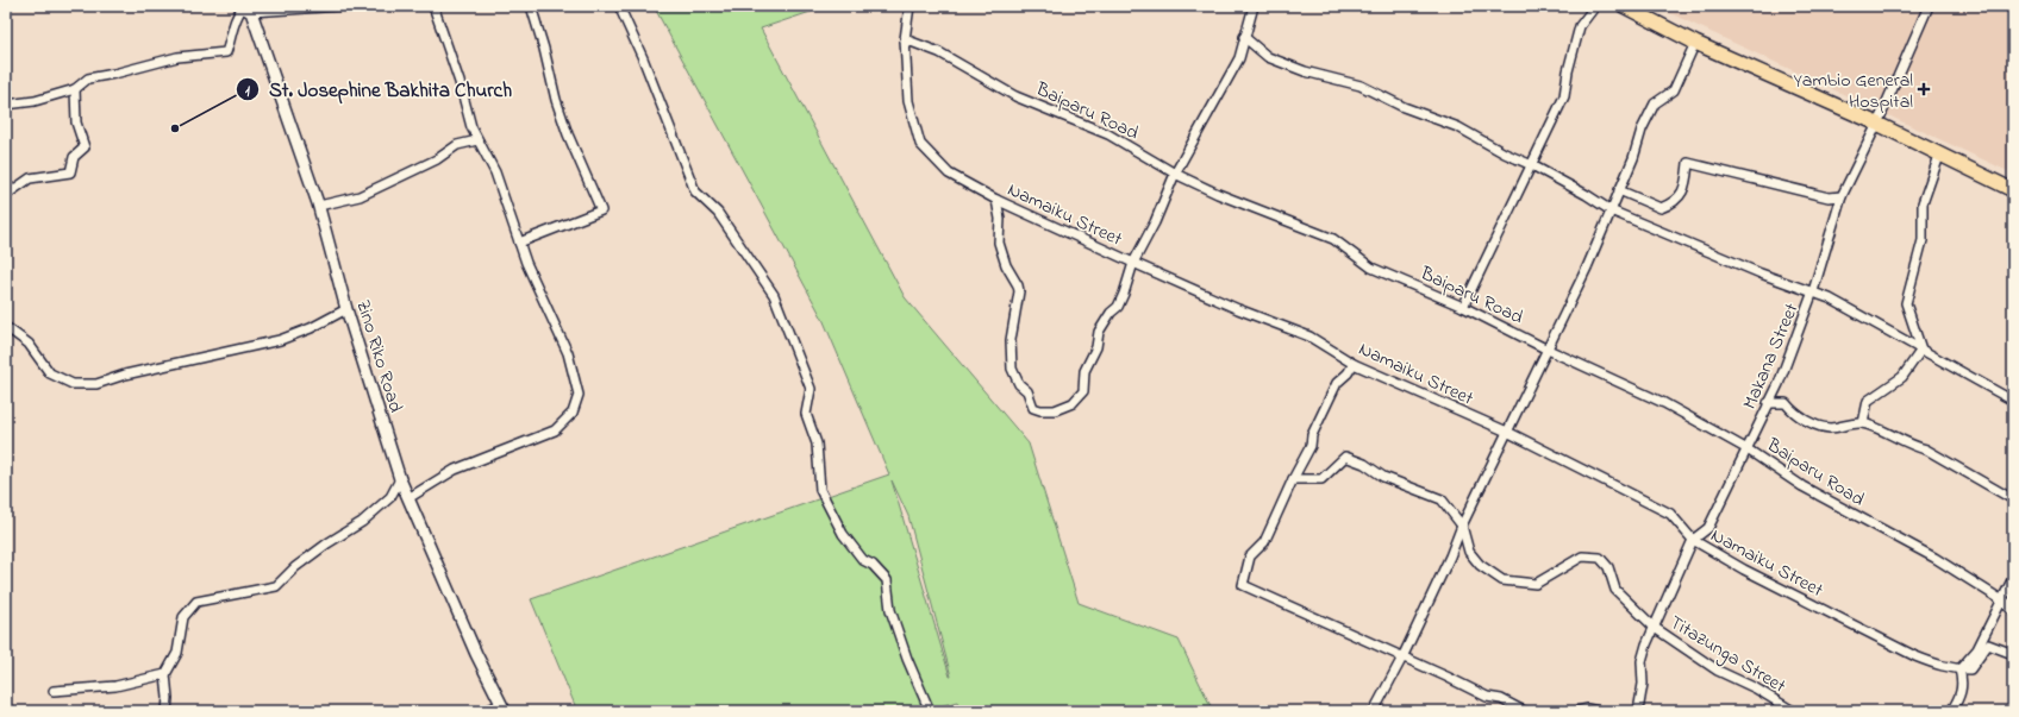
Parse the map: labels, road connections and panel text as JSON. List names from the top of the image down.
{
  "streets": {
    "street": [
      "Baiparu Road",
      "Namaiku Street",
      "Zino Riko Road",
      "Makana Street",
      "Titazunga Street"
    ]
  },
  "crossings": [
    ["Baiparu Road", "Namaiku Street"],
    ["Baiparu Road", "Makana Street"],
    ["Namaiku Street", "Makana Street"],
    ["Makana Street", "Titazunga Street"]
  ],
  "places": {
    "health": ["Yambio General Hospital"],
    "other": ["St. Josephine Bakhita Church"]
  }
}
